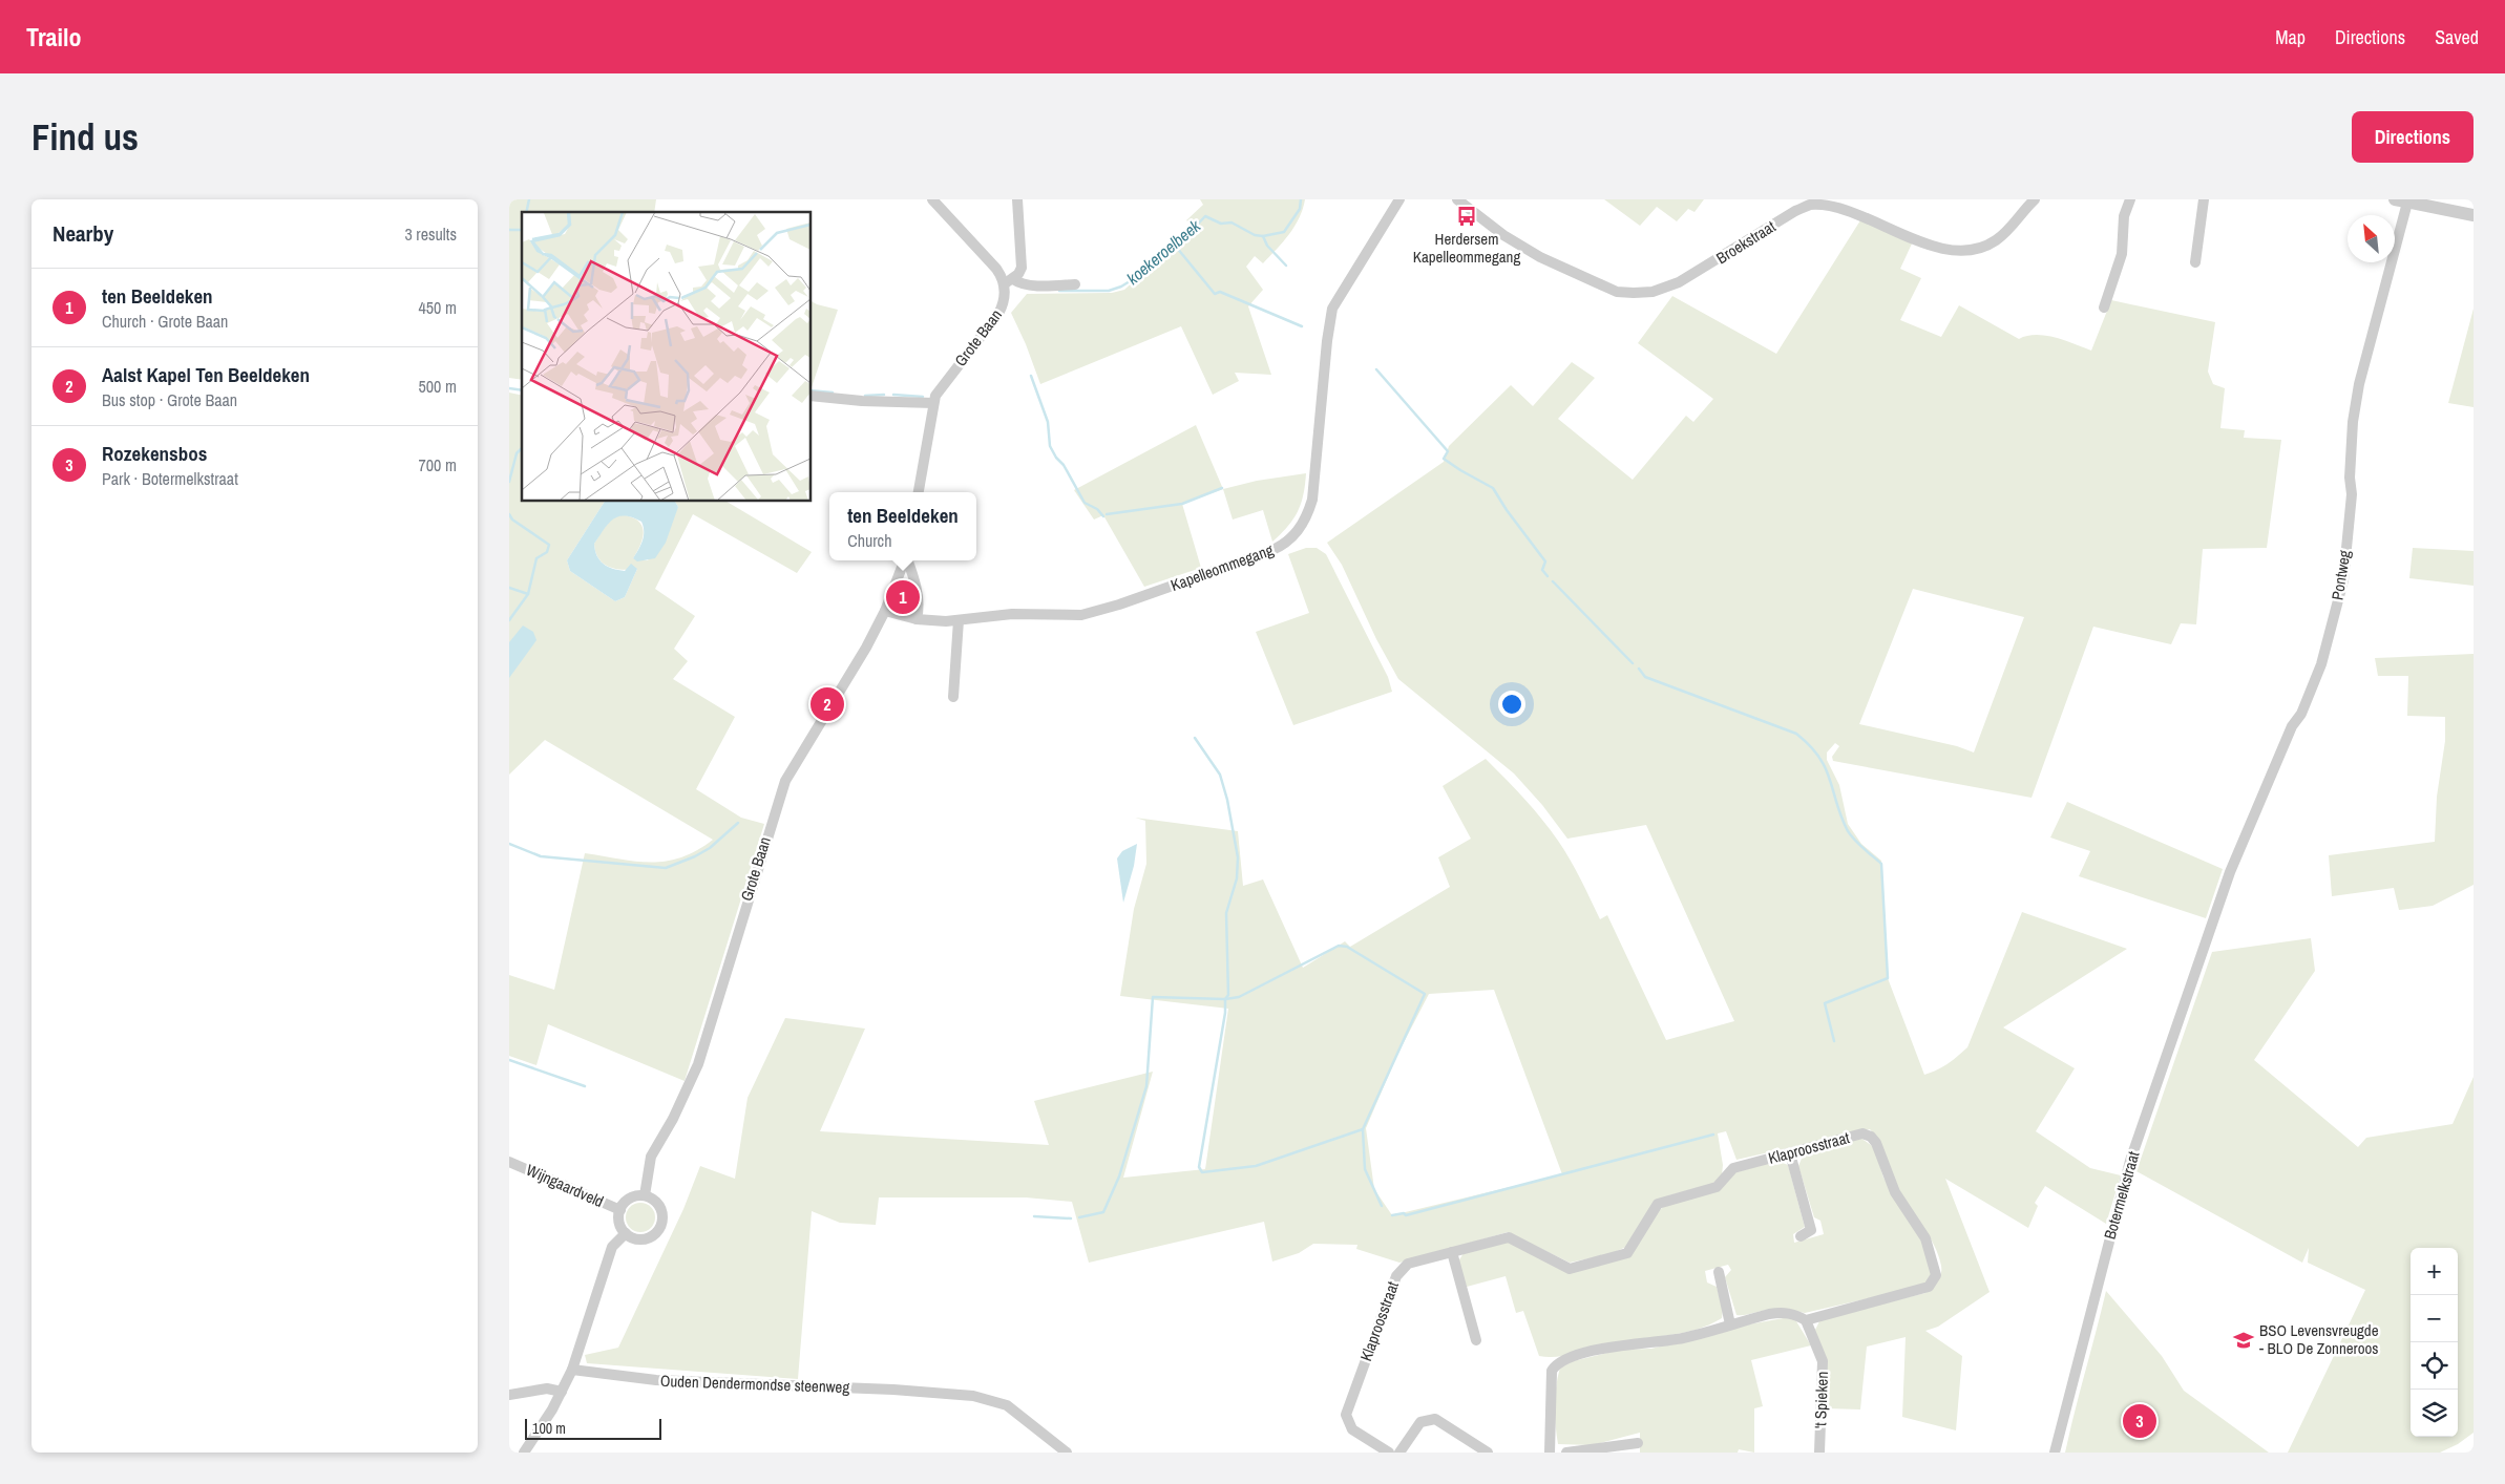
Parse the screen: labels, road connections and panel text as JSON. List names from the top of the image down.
{
  "streets": {
    "street": [
      "Broekstraat",
      "Grote Baan",
      "Kapelleommegang",
      "Pontweg",
      "Klaproosstraat",
      "Wijngaardveld",
      "Botermelkstraat",
      "Ouden Dendermondse steenweg",
      "'t Spieken"
    ]
  },
  "crossings": [
    ["Grote Baan", "Kapelleommegang"],
    ["Grote Baan", "Wijngaardveld"],
    ["Pontweg", "Botermelkstraat"],
    ["Klaproosstraat", "'t Spieken"]
  ],
  "water": ["koekeroelbeek"],
  "places": {
    "bus stop": ["Herdersem Kapelleommegang"],
    "school or university": ["BSO Levensvreugde - BLO De Zonneroos"]
  },
  "scale_bar": "100 m",
  "north": "top left",
  "page": {
    "header": "Trailo",
    "nav": ["Map", "Directions", "Saved"],
    "buttons": "Directions",
    "title": "Find us",
    "heading": ["Nearby", "3 results"],
    "list": [
      {
        "mark": "1",
        "name": "ten Beeldeken",
        "note": "Church · Grote Baan",
        "value": "450 m"
      },
      {
        "mark": "2",
        "name": "Aalst Kapel Ten Beeldeken",
        "note": "Bus stop · Grote Baan",
        "value": "500 m"
      },
      {
        "mark": "3",
        "name": "Rozekensbos",
        "note": "Park · Botermelkstraat",
        "value": "700 m"
      }
    ],
    "popup": ["ten Beeldeken", "Church"],
    "pins": ["1", "2", "3"],
    "map_buttons": ["+", "−"],
    "scale": "100 m"
  }
}
